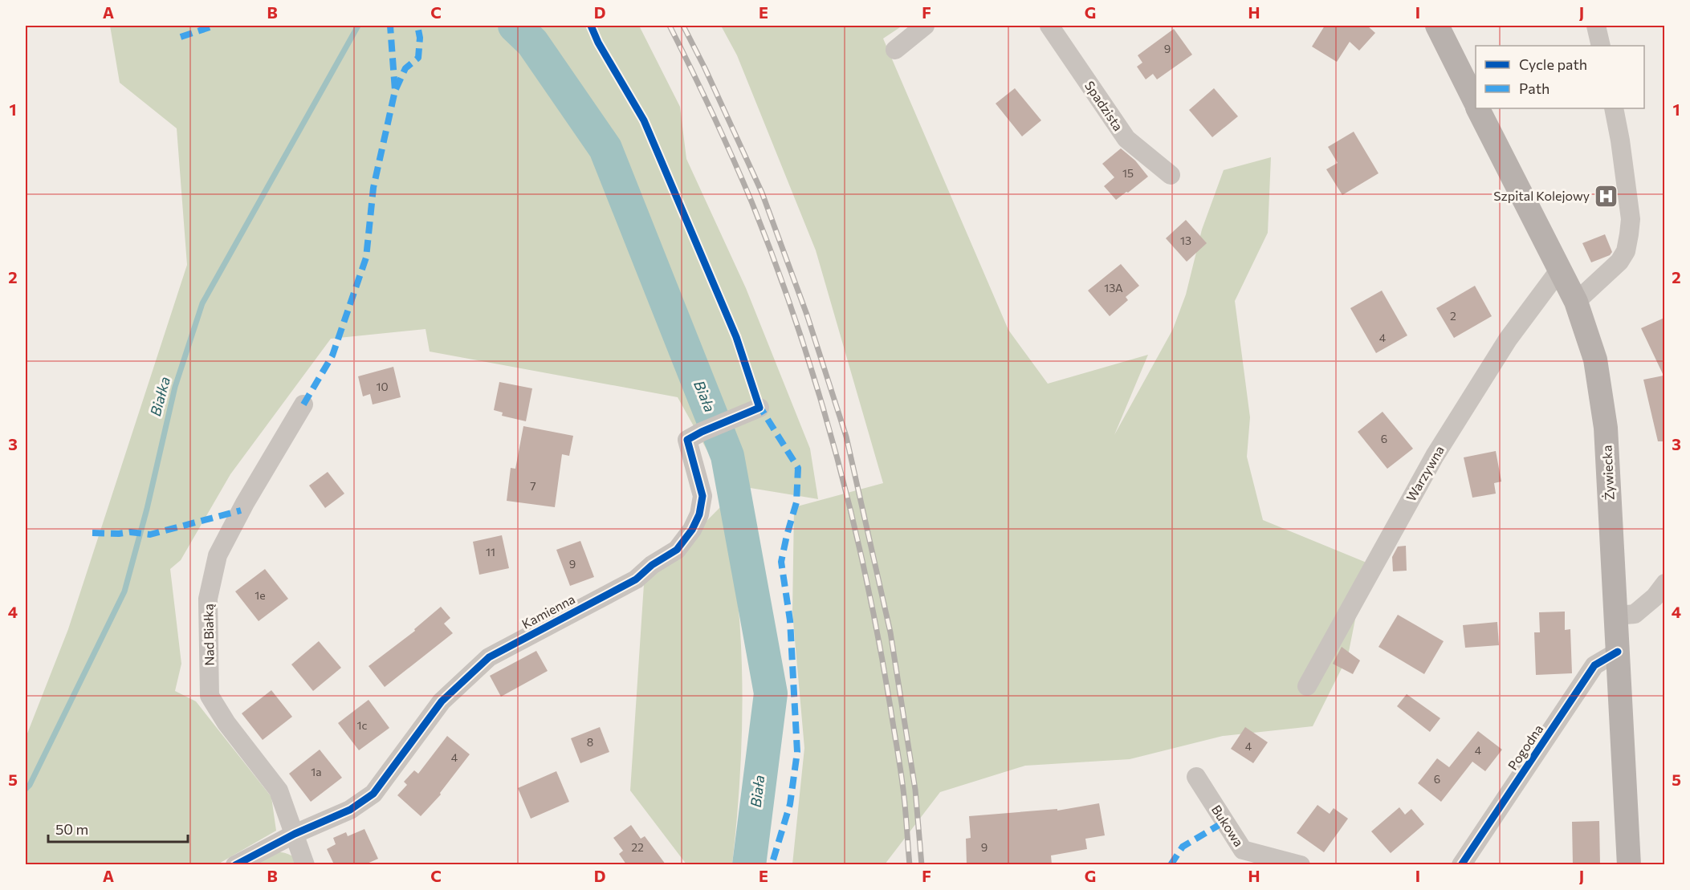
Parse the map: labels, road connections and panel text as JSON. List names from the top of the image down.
{
  "streets": {
    "main road": ["Żywiecka"],
    "street": [
      "Spadzista",
      "Warzywna",
      "Kamienna",
      "Nad Białką",
      "Pogodna",
      "Bukowa"
    ]
  },
  "crossings": [
    ["Żywiecka", "Warzywna"],
    ["Żywiecka", "Pogodna"],
    ["Kamienna", "Nad Białką"]
  ],
  "water": ["Białka", "Biała"],
  "places": {
    "hospital": ["Szpital Kolejowy"]
  },
  "house_numbers": [
    "9",
    "15",
    "13",
    "13A",
    "2",
    "4",
    "10",
    "6",
    "7",
    "11",
    "9",
    "1e",
    "1c",
    "8",
    "4",
    "4",
    "4",
    "1a",
    "6",
    "22",
    "9"
  ],
  "legend": ["Cycle path", "Path"],
  "scale_bar": "50 m",
  "grid": {
    "columns": [
      "A",
      "B",
      "C",
      "D",
      "E",
      "F",
      "G",
      "H",
      "I",
      "J"
    ],
    "rows": [
      "1",
      "2",
      "3",
      "4",
      "5"
    ]
  }
}
